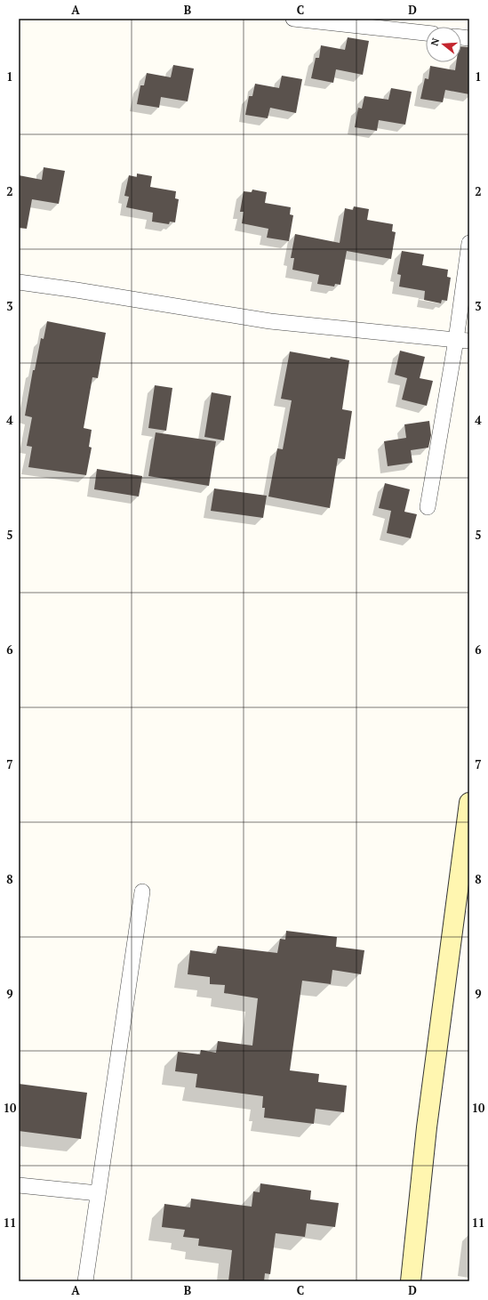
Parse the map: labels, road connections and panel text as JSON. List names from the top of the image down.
{
  "north": "left",
  "grid": {
    "columns": [
      "A",
      "B",
      "C",
      "D"
    ],
    "rows": [
      "1",
      "2",
      "3",
      "4",
      "5",
      "6",
      "7",
      "8",
      "9",
      "10",
      "11"
    ]
  }
}
